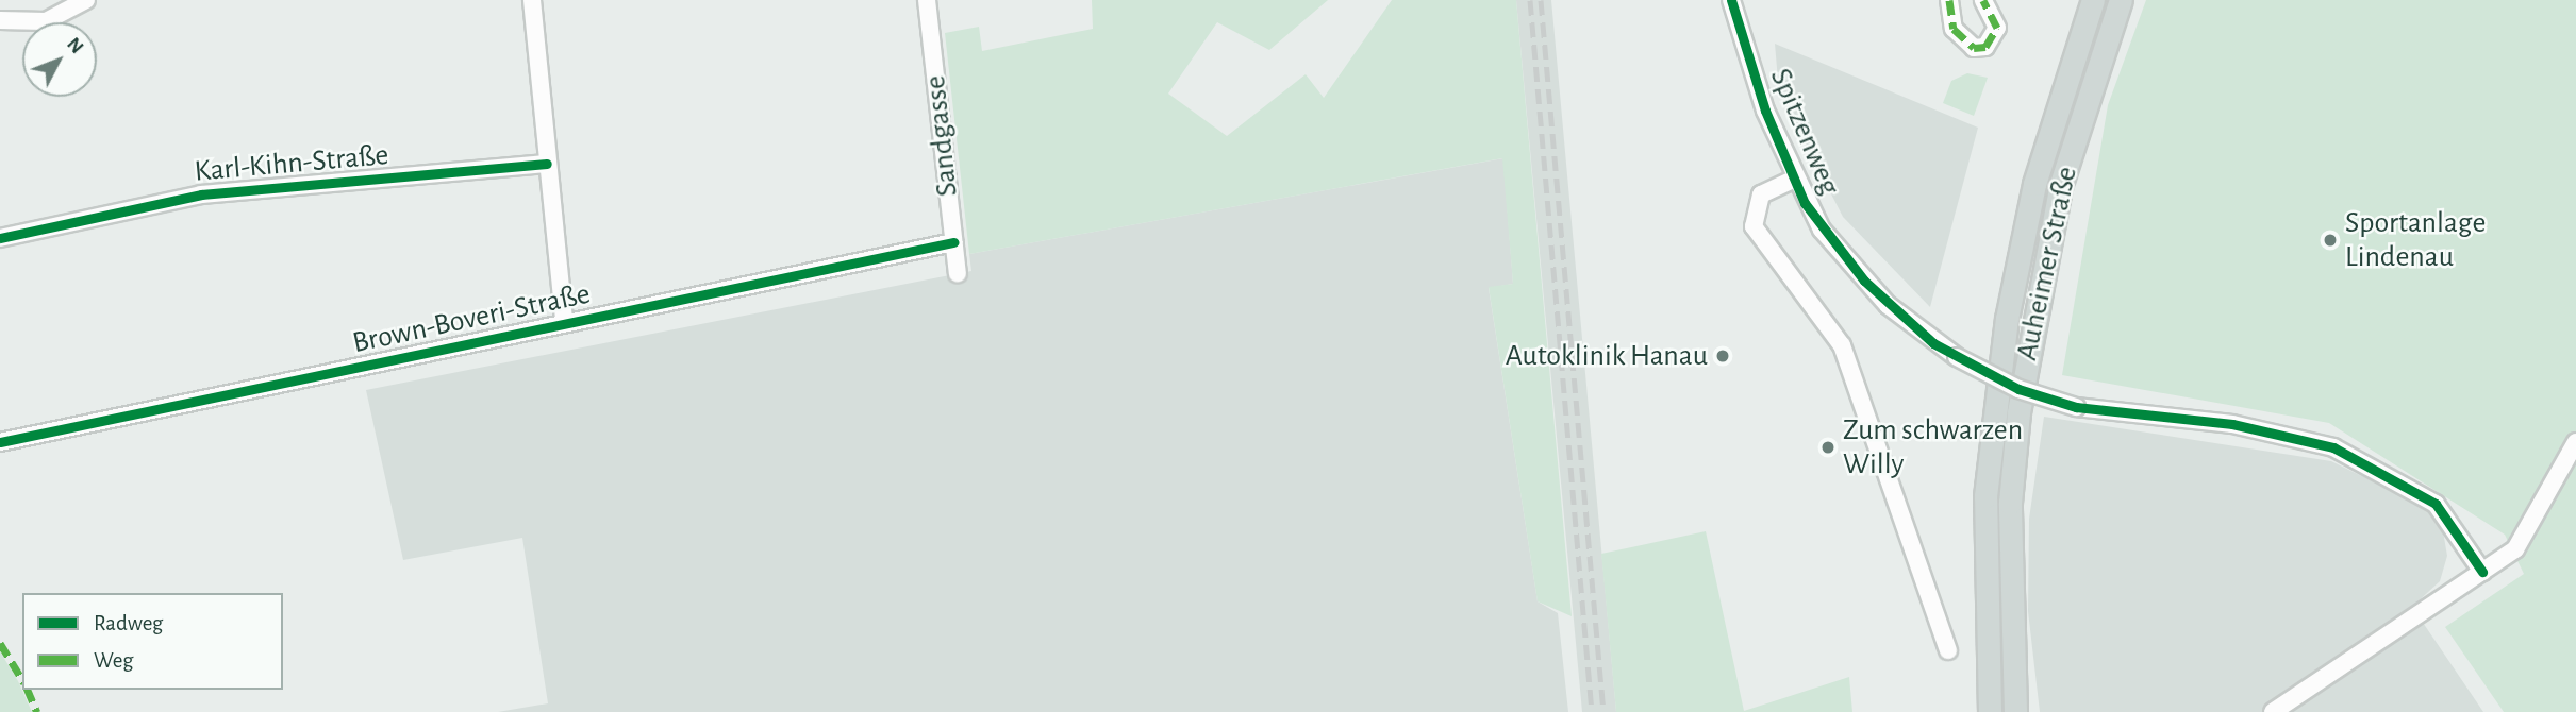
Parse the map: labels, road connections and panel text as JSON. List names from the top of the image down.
{
  "streets": {
    "main road": ["Auheimer Straße"],
    "street": [
      "Spitzenweg",
      "Sandgasse",
      "Karl-Kihn-Straße",
      "Brown-Boveri-Straße"
    ]
  },
  "crossings": [
    ["Sandgasse", "Brown-Boveri-Straße"]
  ],
  "places": ["Sportanlage Lindenau", "Autoklinik Hanau", "Zum schwarzen Willy"],
  "legend": ["Radweg", "Weg"],
  "north": "top right"
}
